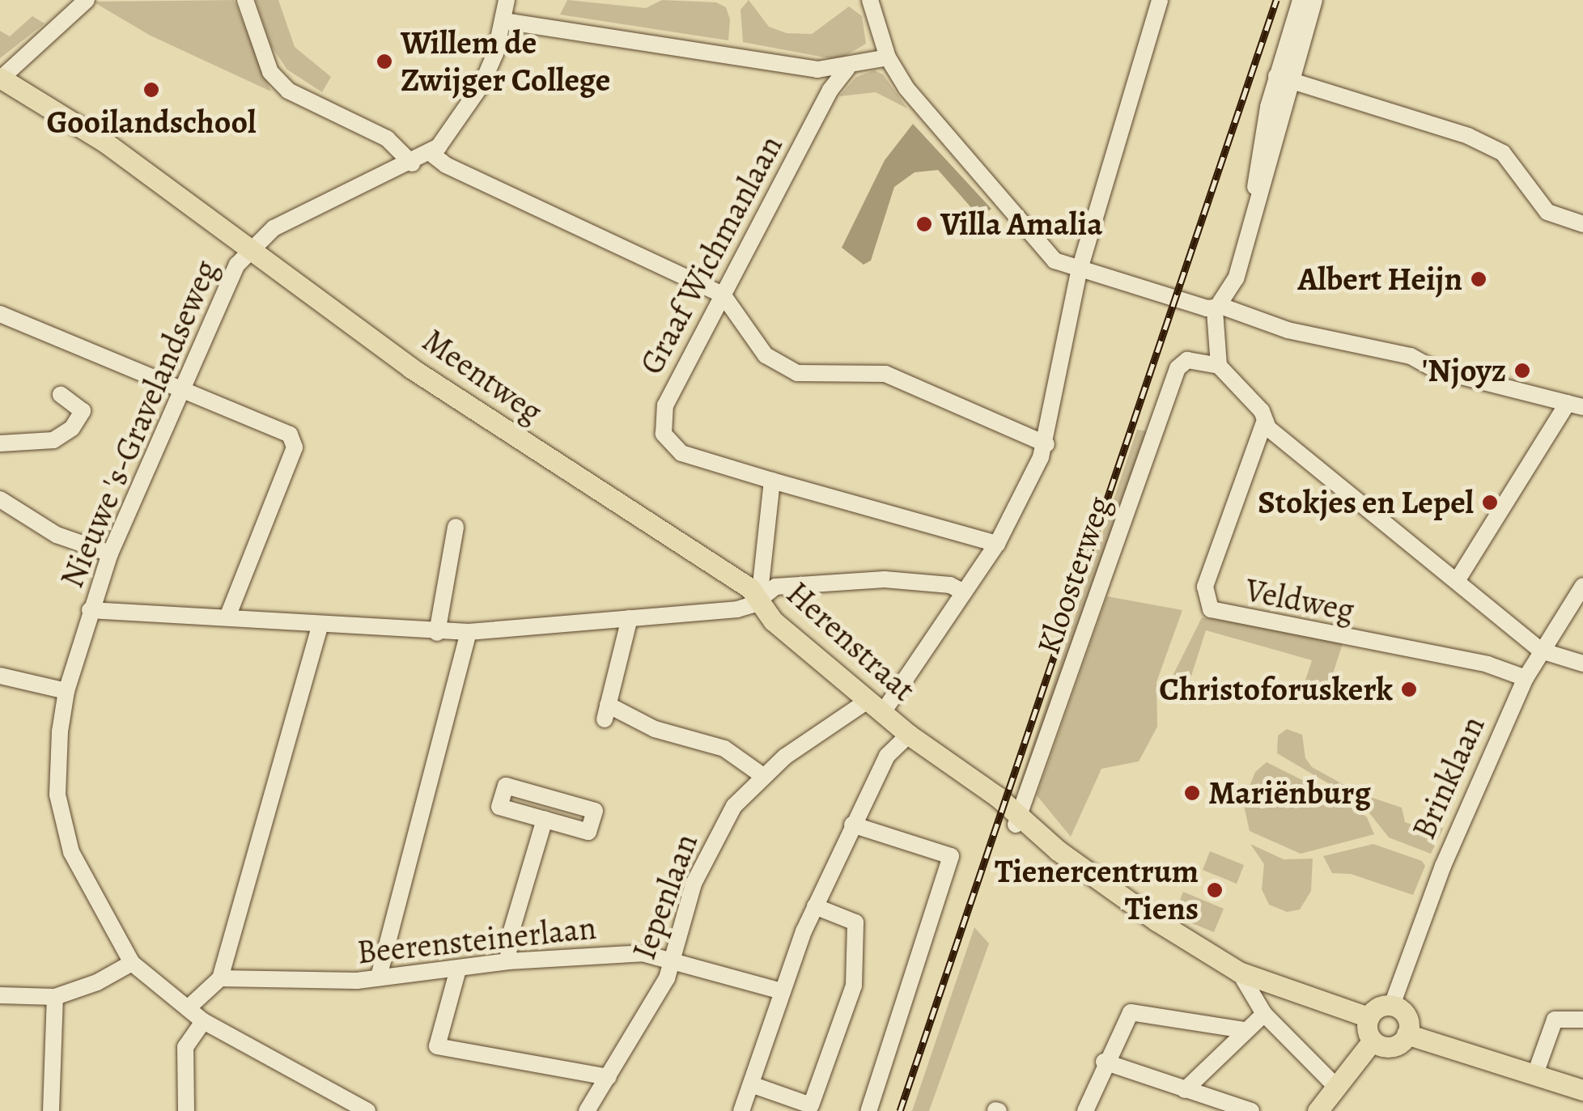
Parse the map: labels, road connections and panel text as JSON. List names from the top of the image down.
{
  "streets": {
    "main road": ["Meentweg", "Herenstraat"],
    "street": [
      "Graaf Wichmanlaan",
      "Nieuwe 's-Gravelandseweg",
      "Kloosterweg",
      "Veldweg",
      "Brinklaan",
      "Iepenlaan",
      "Beerensteinerlaan"
    ]
  },
  "crossings": [
    ["Meentweg", "Nieuwe 's-Gravelandseweg"],
    ["Meentweg", "Herenstraat"],
    ["Nieuwe 's-Gravelandseweg", "Herenstraat"],
    ["Kloosterweg", "Herenstraat"],
    ["Veldweg", "Brinklaan"],
    ["Herenstraat", "Brinklaan"],
    ["Herenstraat", "Iepenlaan"],
    ["Iepenlaan", "Beerensteinerlaan"]
  ],
  "places": [
    "Willem de Zwijger College",
    "Gooilandschool",
    "Villa Amalia",
    "Albert Heijn",
    "'Njoyz",
    "Stokjes en Lepel",
    "Christoforuskerk",
    "Mariënburg",
    "Tienercentrum Tiens"
  ]
}
